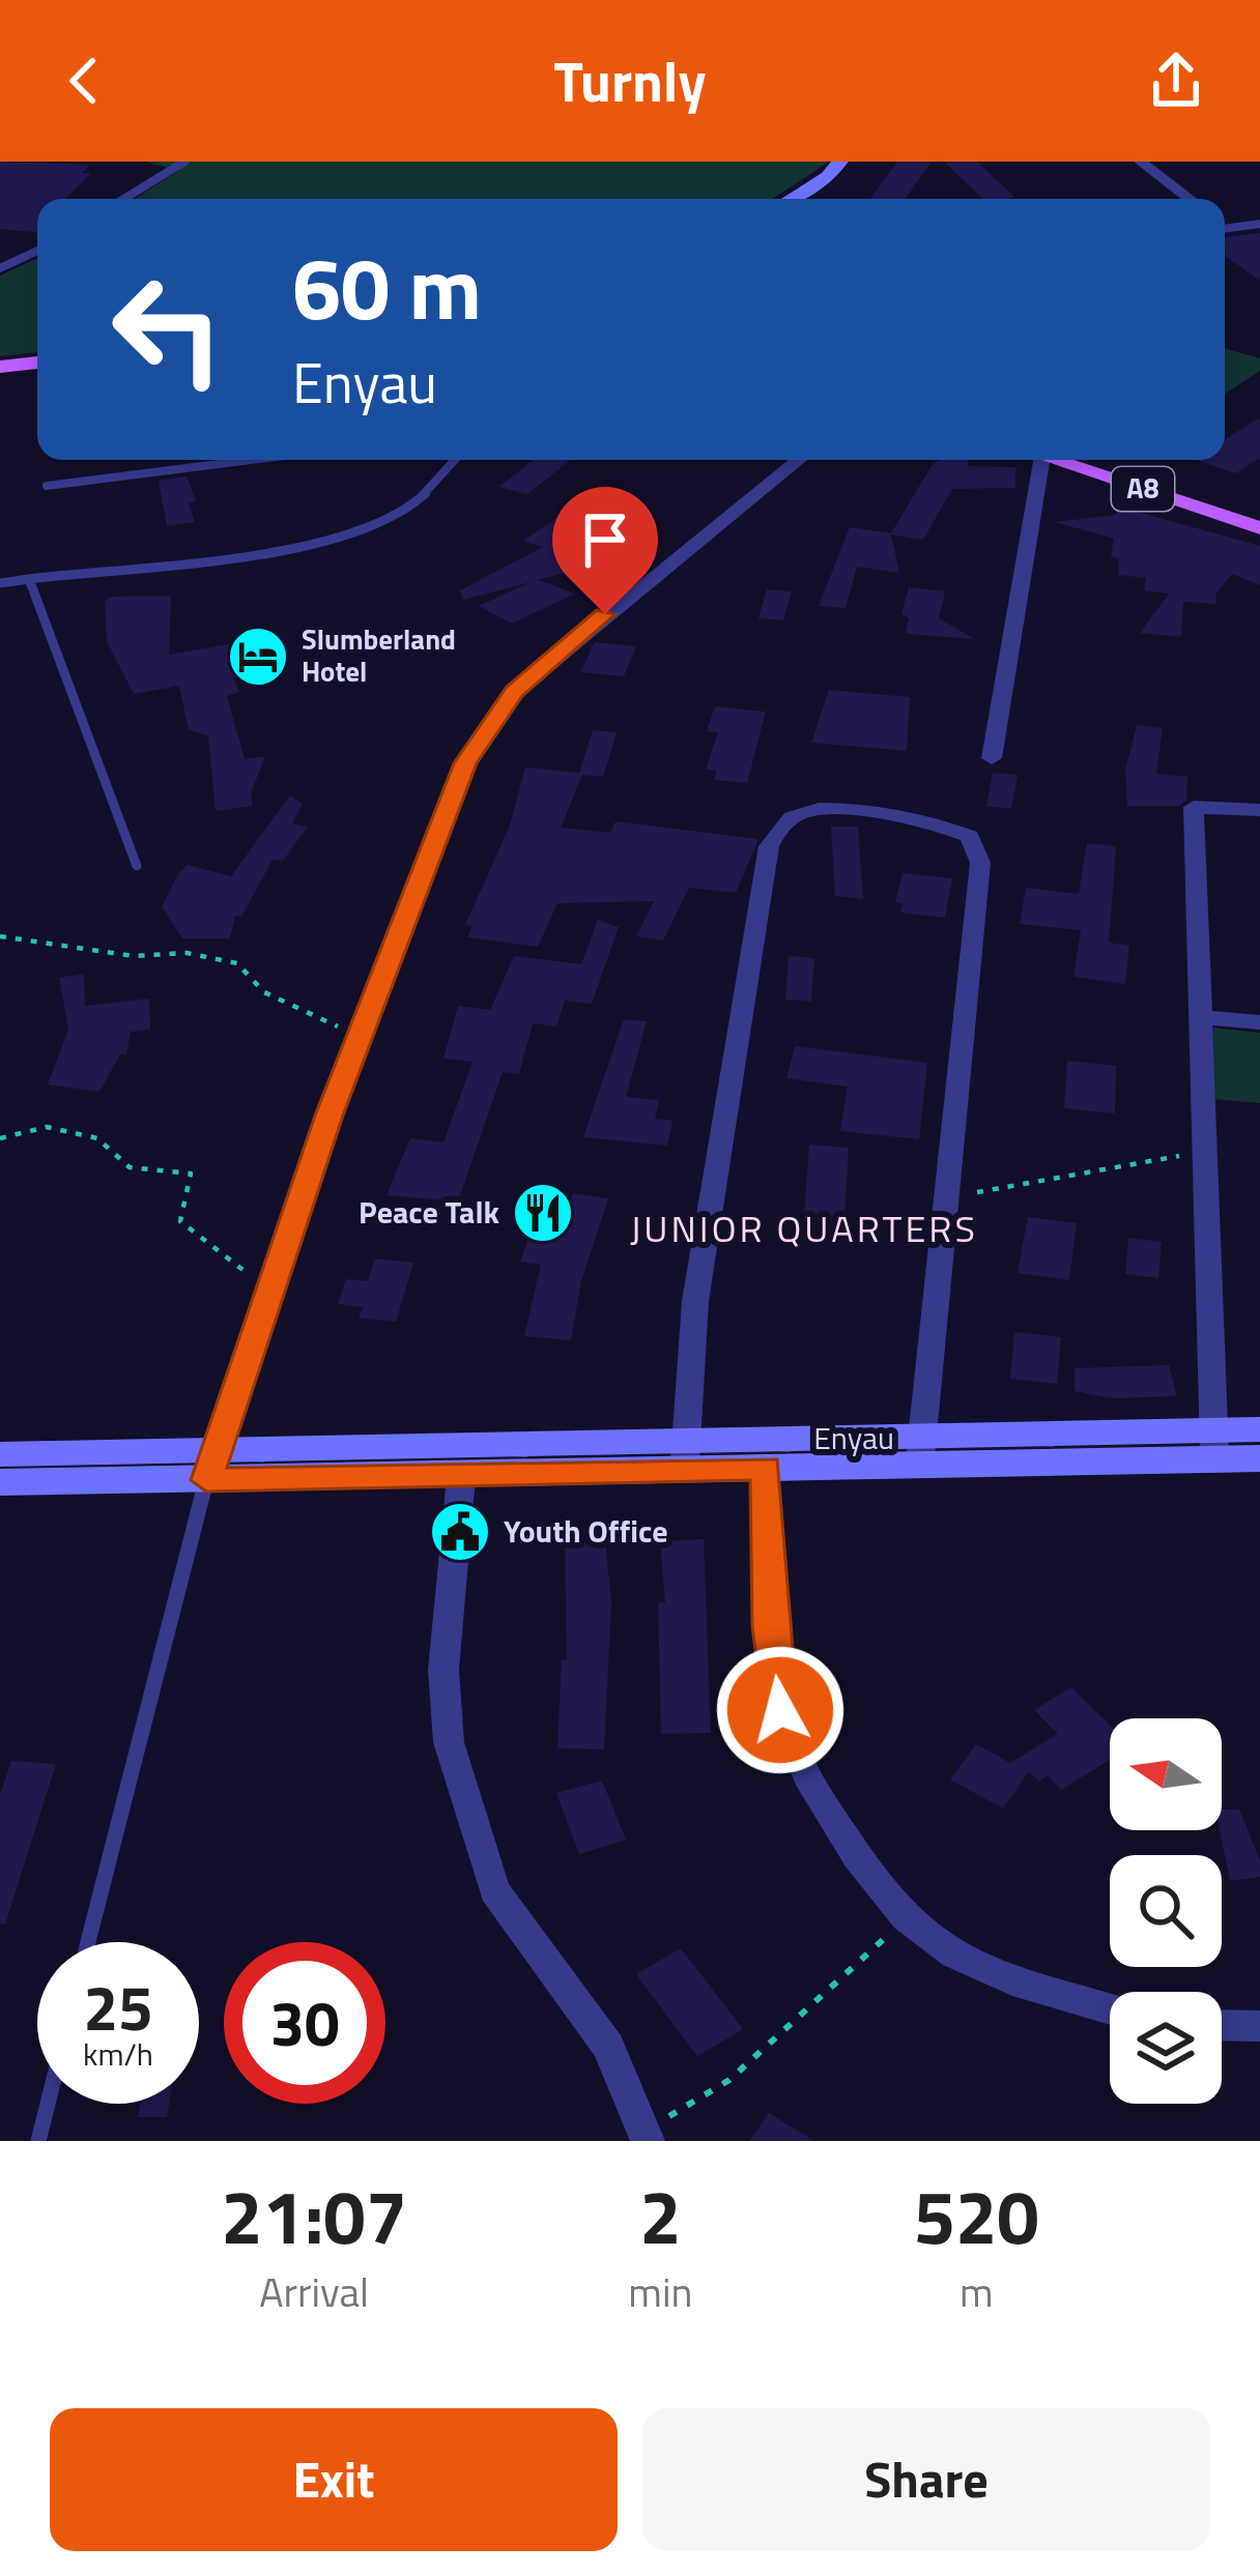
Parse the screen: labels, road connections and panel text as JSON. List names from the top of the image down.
{
  "streets": {
    "main road": ["A8"],
    "street": ["Enyau"]
  },
  "districts": ["JUNIOR QUARTERS"],
  "places": {
    "hotel": ["Slumberland Hotel"],
    "restaurant": ["Peace Talk"],
    "public building": ["Youth Office"]
  },
  "north": "left",
  "page": {
    "header": "Turnly",
    "turn": ["60 m", "Enyau"],
    "speed": "25 km/h",
    "limit": "30",
    "eta": [
      "21:07",
      "Arrival",
      "2",
      "min",
      "520",
      "m"
    ],
    "buttons": ["Exit", "Share"]
  }
}
